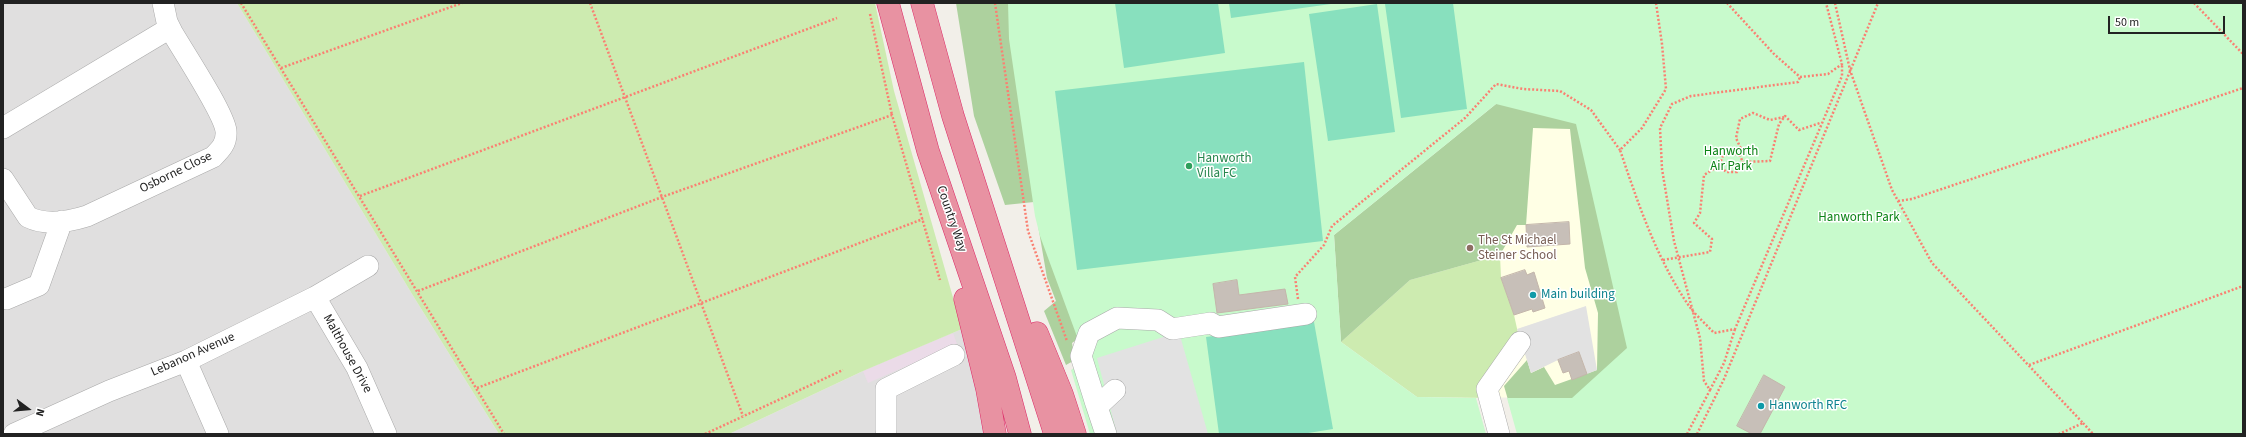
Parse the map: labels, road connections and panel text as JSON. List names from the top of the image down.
{
  "streets": {
    "highway": ["Country Way"],
    "street": ["Osborne Close", "Malthouse Drive", "Lebanon Avenue"]
  },
  "crossings": [
    ["Malthouse Drive", "Lebanon Avenue"]
  ],
  "parks": ["Hanworth Air Park", "Hanworth Park"],
  "places": [
    "Hanworth Villa FC",
    "The St Michael Steiner School",
    "Main building",
    "Hanworth RFC"
  ],
  "scale_bar": "50 m",
  "north": "right"
}
